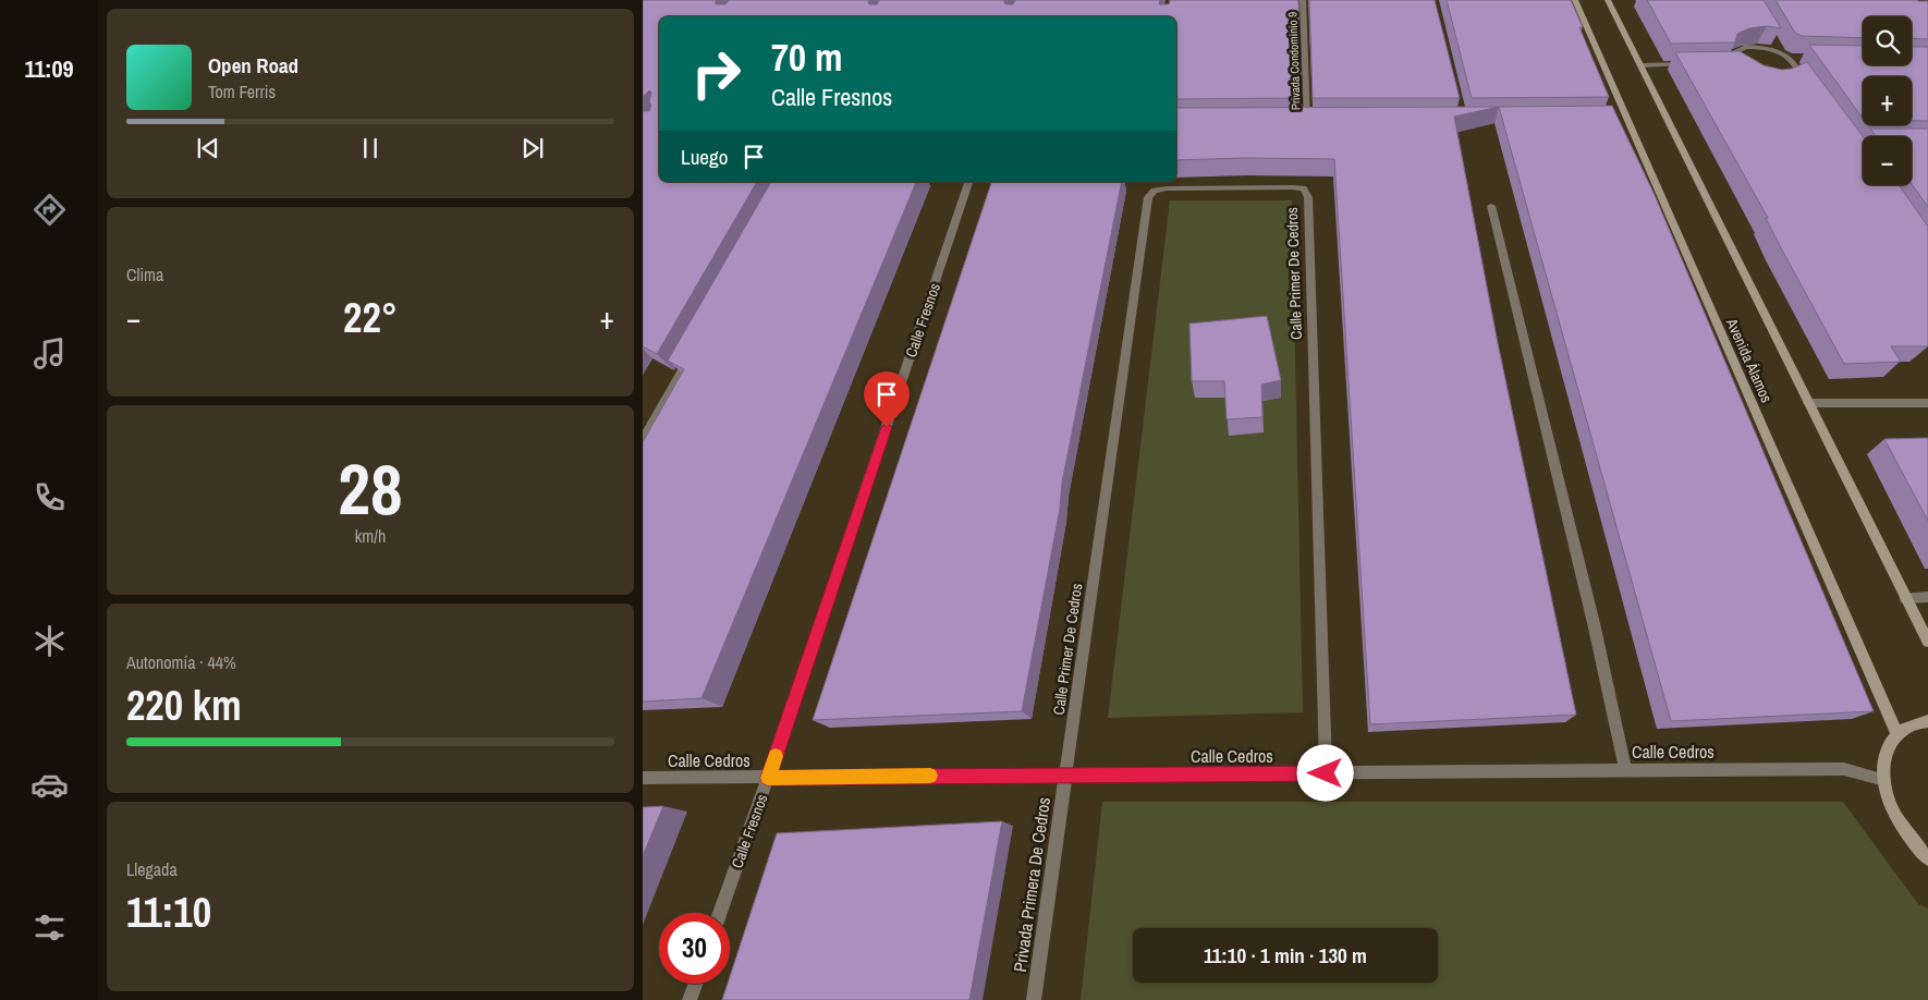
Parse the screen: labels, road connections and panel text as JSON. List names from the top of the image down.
{
  "streets": {
    "street": [
      "Privada Condominio 9",
      "Calle Primer De Cedros",
      "Calle Fresnos",
      "Avenida Álamos",
      "Calle Cedros",
      "Privada Primera De Cedros"
    ]
  },
  "crossings": [
    ["Calle Primer De Cedros", "Calle Cedros"],
    ["Calle Primer De Cedros", "Privada Primera De Cedros"],
    ["Calle Fresnos", "Calle Cedros"],
    ["Calle Cedros", "Privada Primera De Cedros"]
  ],
  "page": {
    "tabs": "11:09",
    "map_buttons": ["+", "−"],
    "turn": ["70 m", "Calle Fresnos"],
    "song": ["Open Road", "Tom Ferris"],
    "then": "Luego",
    "tile": [
      "Clima",
      ["28", "km/h"],
      ["Autonomía · 44%", "220 km"],
      ["Llegada", "11:10"]
    ],
    "heat": ["−", "22°", "+"],
    "limit": "30",
    "trip": "11:10 · 1 min · 130 m"
  }
}
